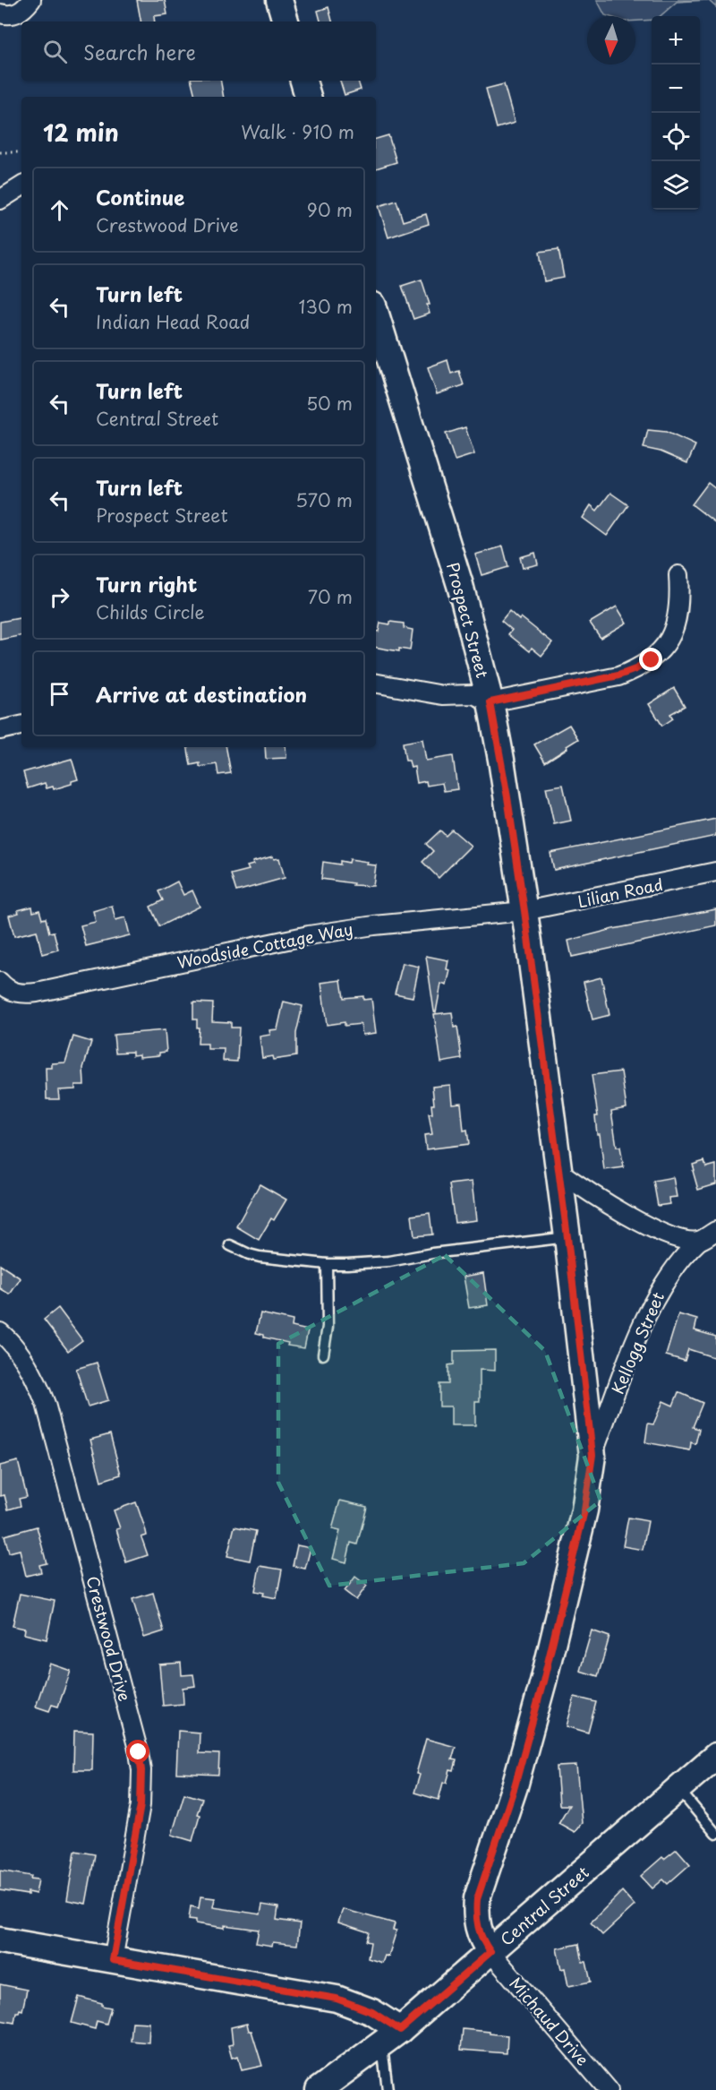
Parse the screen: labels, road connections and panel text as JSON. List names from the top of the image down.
{
  "streets": {
    "street": [
      "Prospect Street",
      "Lilian Road",
      "Woodside Cottage Way",
      "Kellogg Street",
      "Crestwood Drive",
      "Central Street",
      "Michaud Drive"
    ]
  },
  "crossings": [
    ["Prospect Street", "Lilian Road"],
    ["Prospect Street", "Woodside Cottage Way"],
    ["Prospect Street", "Kellogg Street"],
    ["Prospect Street", "Central Street"],
    ["Prospect Street", "Michaud Drive"],
    ["Lilian Road", "Woodside Cottage Way"],
    ["Central Street", "Michaud Drive"]
  ],
  "north": "bottom",
  "page": {
    "map_buttons": ["+", "−"],
    "search": "Search here",
    "heading": ["12 min", "Walk · 910 m"],
    "list": [
      ["Continue", "Crestwood Drive", "90 m"],
      ["Turn left", "Indian Head Road", "130 m"],
      ["Turn left", "Central Street", "50 m"],
      ["Turn left", "Prospect Street", "570 m"],
      ["Turn right", "Childs Circle", "70 m"],
      "Arrive at destination"
    ]
  }
}
